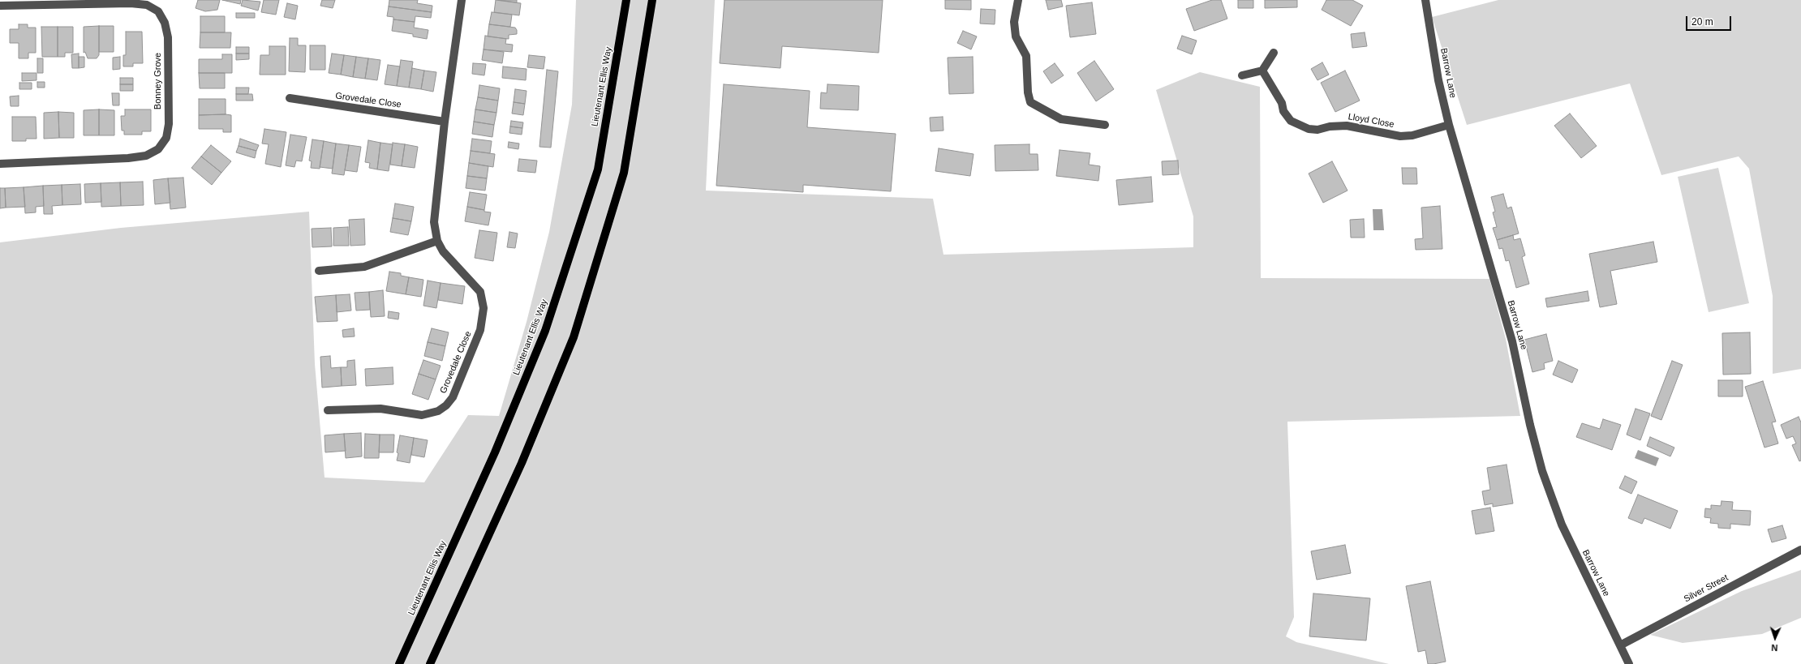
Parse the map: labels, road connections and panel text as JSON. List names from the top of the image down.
{
  "streets": {
    "main road": ["Lieutenant Ellis Way"],
    "street": [
      "Barrow Lane",
      "Bonney Grove",
      "Grovedale Close",
      "Lloyd Close",
      "Silver Street"
    ]
  },
  "crossings": [
    ["Barrow Lane", "Lloyd Close"],
    ["Barrow Lane", "Silver Street"]
  ],
  "scale_bar": "20 m",
  "north": "bottom"
}
